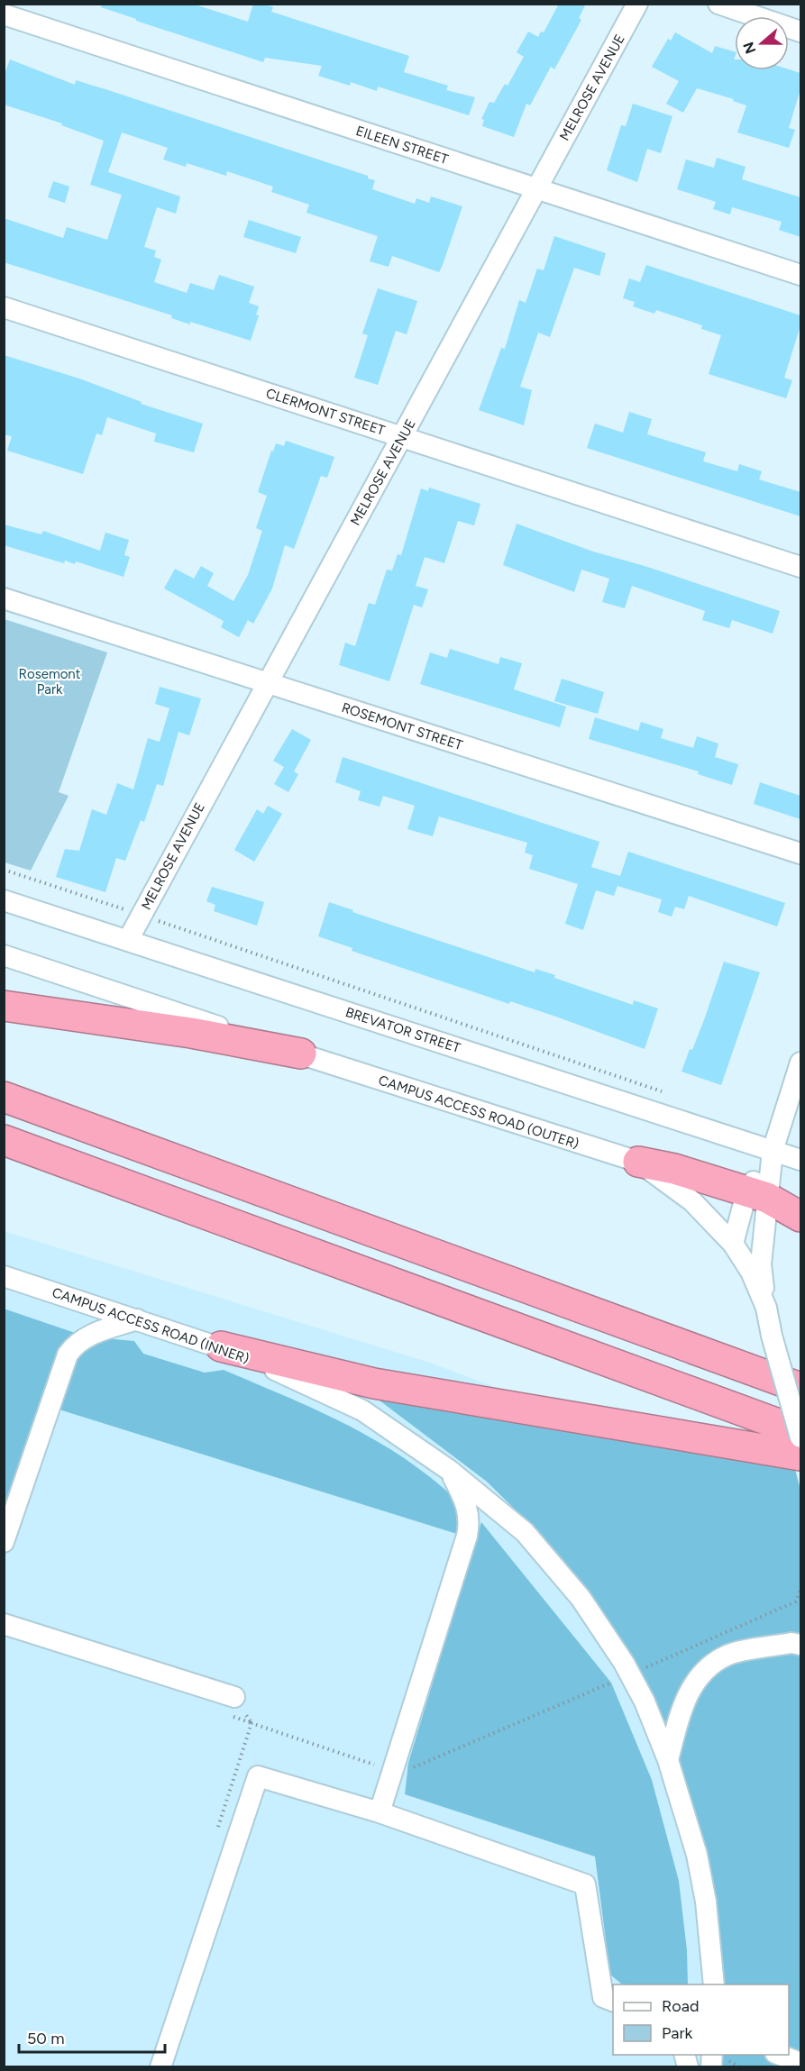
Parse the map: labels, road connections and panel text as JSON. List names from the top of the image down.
{
  "streets": {
    "street": [
      "MELROSE AVENUE",
      "EILEEN STREET",
      "CLERMONT STREET",
      "ROSEMONT STREET",
      "BREVATOR STREET",
      "CAMPUS ACCESS ROAD (OUTER)",
      "CAMPUS ACCESS ROAD (INNER)"
    ]
  },
  "crossings": [
    ["MELROSE AVENUE", "EILEEN STREET"],
    ["MELROSE AVENUE", "CLERMONT STREET"],
    ["MELROSE AVENUE", "ROSEMONT STREET"],
    ["MELROSE AVENUE", "BREVATOR STREET"]
  ],
  "parks": ["Rosemont Park"],
  "legend": ["Road", "Park"],
  "scale_bar": "50 m",
  "north": "left"
}
